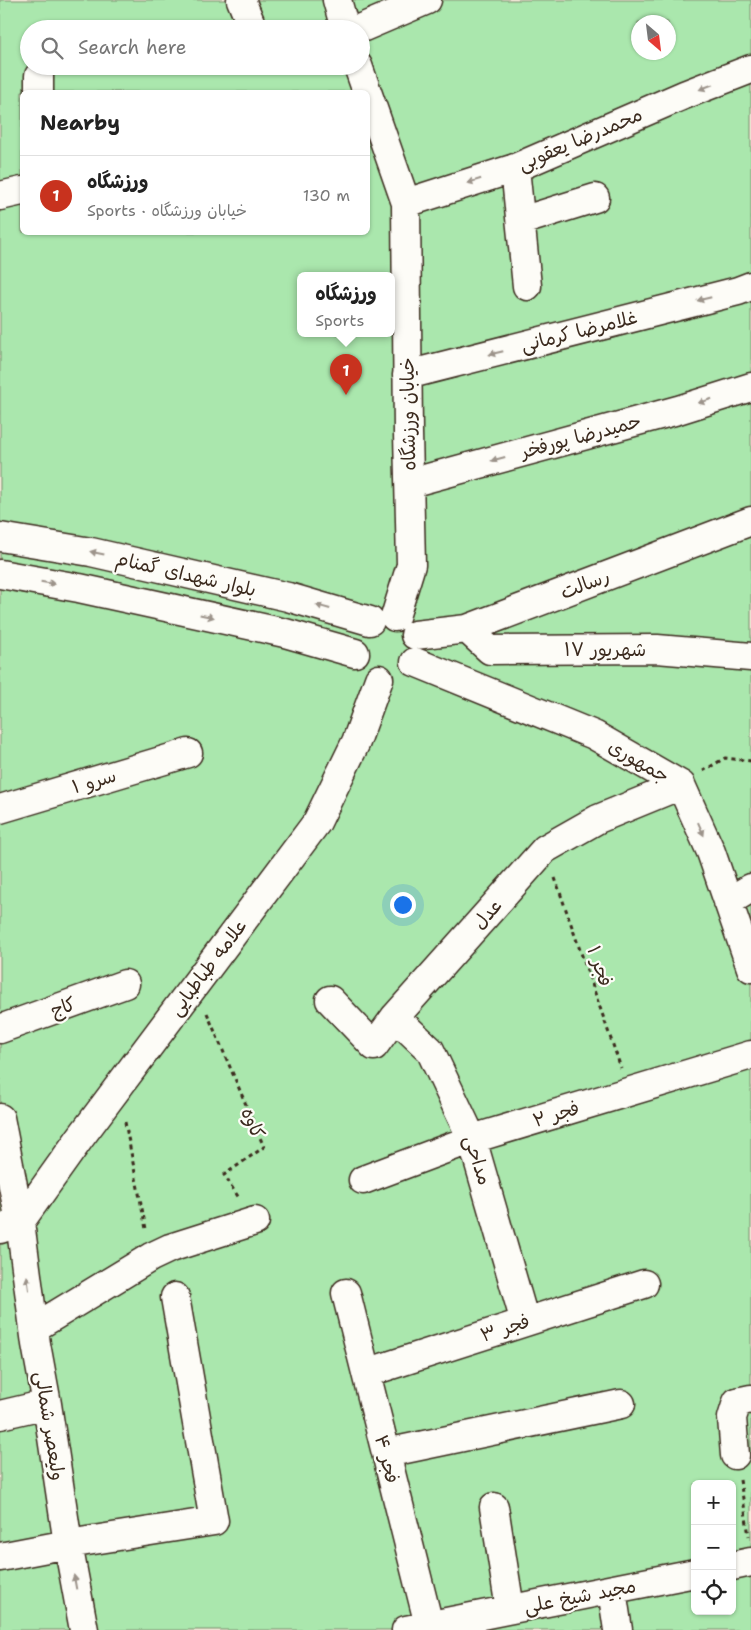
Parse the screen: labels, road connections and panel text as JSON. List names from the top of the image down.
{
  "streets": {
    "street": [
      "محمدرضا یعقوبی",
      "غلامرضا کرمانی",
      "خیابان ورزشگاه",
      "حمیدرضا پورفخر",
      "بلوار شهدای گمنام",
      "رسالت",
      "۱۷ شهریور",
      "جمهوری",
      "سرو ۱",
      "عدل",
      "علامه طباطبایی",
      "کاج",
      "فجر ۲",
      "مداحی",
      "فجر ۳",
      "ولیعصر شمالی",
      "فجر ۴",
      "مجید شیخ علی"
    ],
    "path": ["فجر ۱", "کاوه"]
  },
  "crossings": [
    ["محمدرضا یعقوبی", "خیابان ورزشگاه"],
    ["غلامرضا کرمانی", "خیابان ورزشگاه"],
    ["خیابان ورزشگاه", "حمیدرضا پورفخر"],
    ["خیابان ورزشگاه", "بلوار شهدای گمنام"],
    ["خیابان ورزشگاه", "رسالت"],
    ["خیابان ورزشگاه", "جمهوری"],
    ["خیابان ورزشگاه", "علامه طباطبایی"],
    ["بلوار شهدای گمنام", "رسالت"],
    ["بلوار شهدای گمنام", "جمهوری"],
    ["بلوار شهدای گمنام", "علامه طباطبایی"],
    ["رسالت", "۱۷ شهریور"],
    ["رسالت", "جمهوری"],
    ["رسالت", "علامه طباطبایی"],
    ["جمهوری", "عدل"],
    ["جمهوری", "علامه طباطبایی"],
    ["عدل", "فجر ۱"],
    ["عدل", "مداحی"],
    ["فجر ۱", "فجر ۲"],
    ["علامه طباطبایی", "کاوه"],
    ["علامه طباطبایی", "ولیعصر شمالی"],
    ["فجر ۲", "مداحی"],
    ["مداحی", "فجر ۳"],
    ["فجر ۳", "فجر ۴"],
    ["فجر ۴", "مجید شیخ علی"]
  ],
  "one_way": ["غلامرضا کرمانی", "حمیدرضا پورفخر", "ولیعصر شمالی"],
  "north": "bottom right",
  "page": {
    "search": "Search here",
    "heading": "Nearby",
    "list": [
      {
        "mark": "1",
        "name": "ورزشگاه",
        "note": "Sports · خیابان ورزشگاه",
        "value": "130 m"
      }
    ],
    "popup": ["ورزشگاه", "Sports"],
    "pins": "1",
    "map_buttons": ["+", "−"]
  }
}
